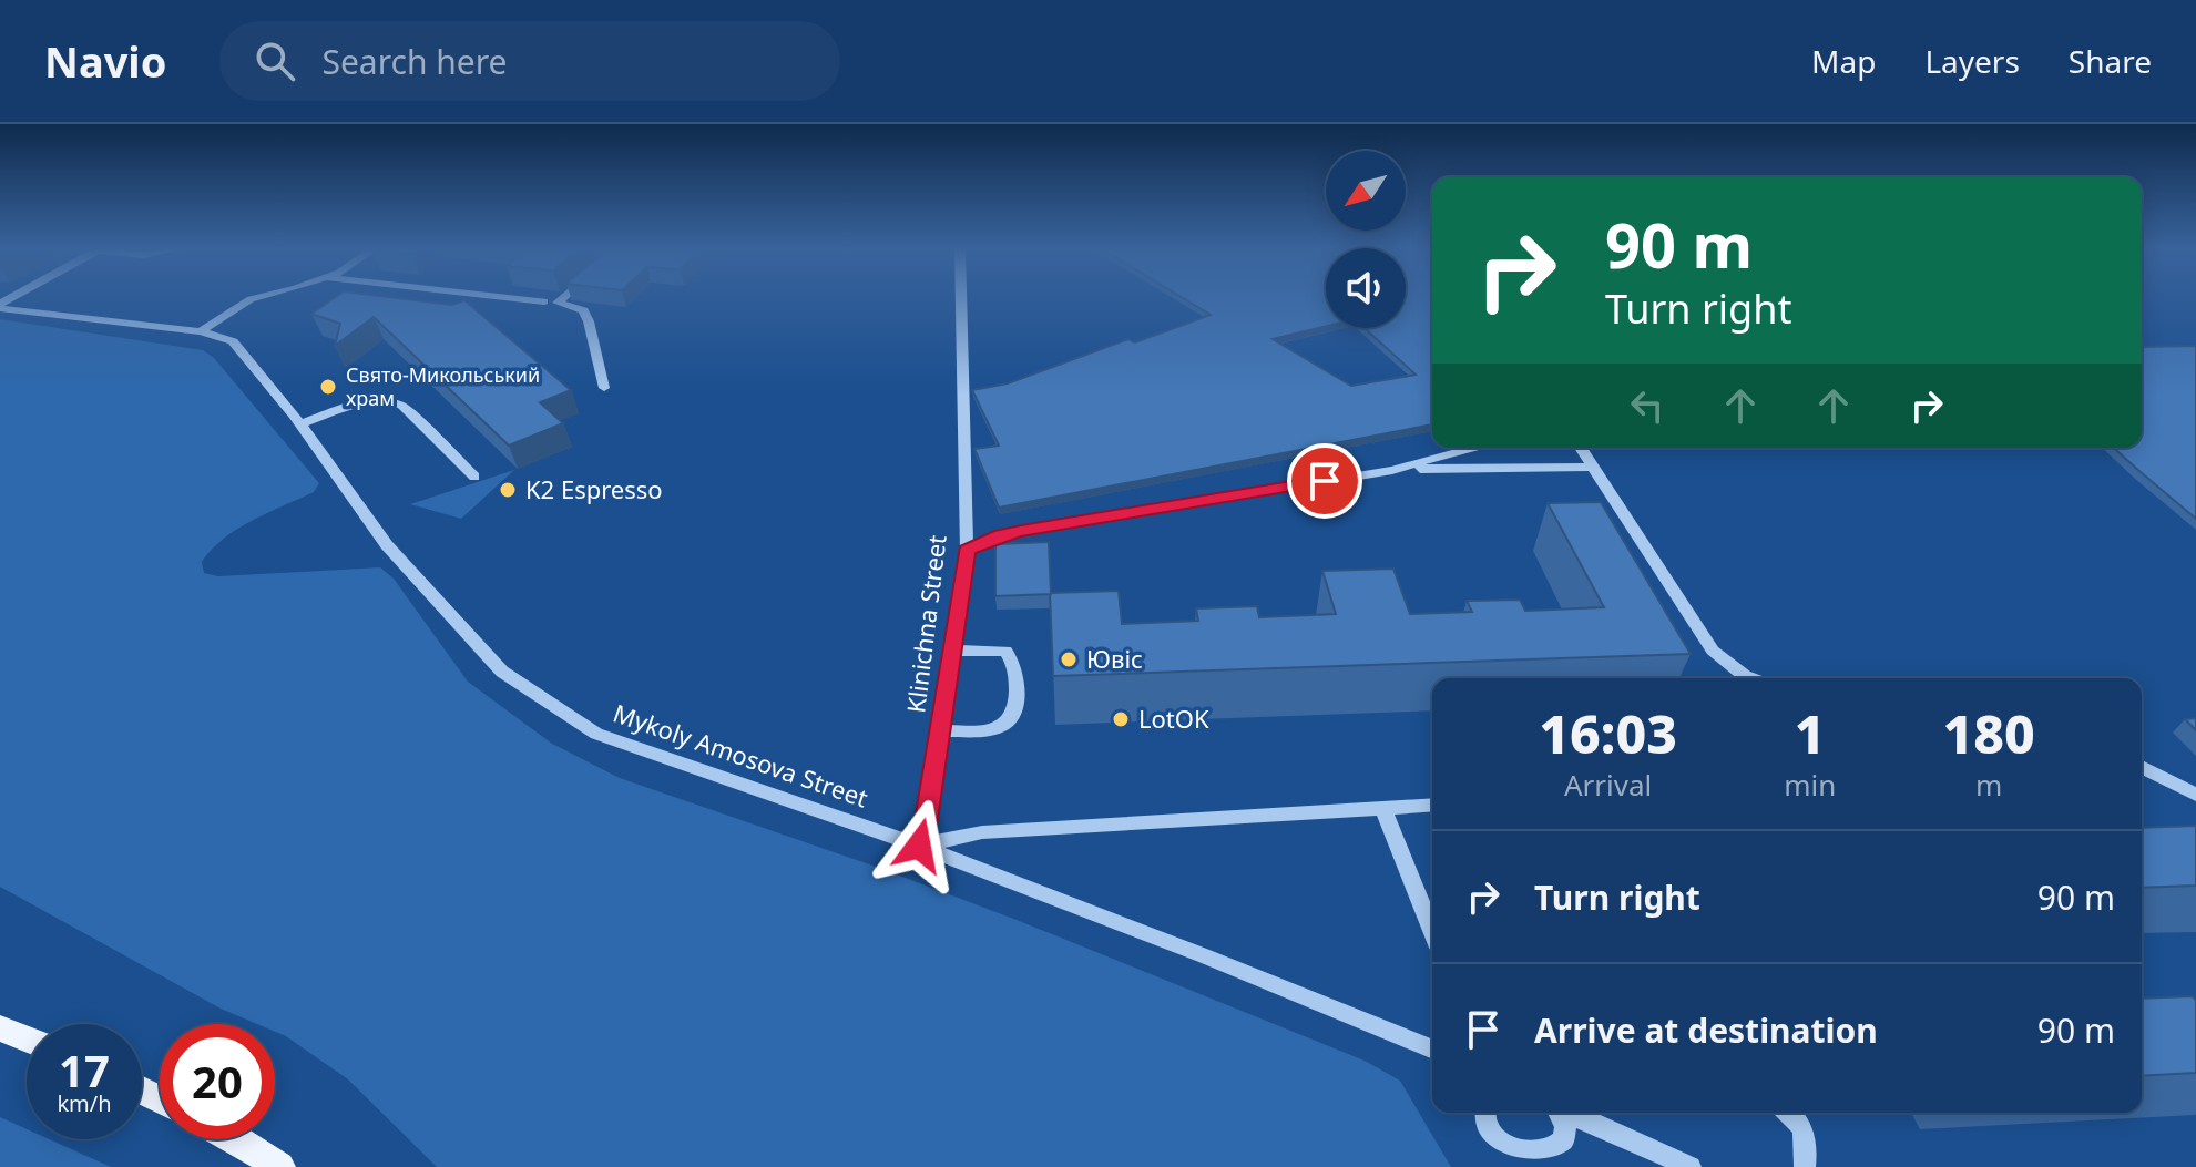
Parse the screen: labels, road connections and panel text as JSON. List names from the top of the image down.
{
  "streets": {
    "street": ["Klinichna Street", "Mykoly Amosova Street"]
  },
  "crossings": [
    ["Klinichna Street", "Mykoly Amosova Street"]
  ],
  "places": [
    "Свято-Микольський храм",
    "K2 Espresso",
    "Ювіс",
    "LotOK"
  ],
  "north": "bottom left",
  "page": {
    "header": "Navio",
    "search": "Search here",
    "nav": ["Map", "Layers", "Share"],
    "turn": ["90 m", "Turn right"],
    "eta": [
      "16:03",
      "Arrival",
      "1",
      "min",
      "180",
      "m"
    ],
    "list": [
      {
        "name": "Turn right",
        "value": "90 m"
      },
      {
        "name": "Arrive at destination",
        "value": "90 m"
      }
    ],
    "speed": "17 km/h",
    "limit": "20"
  }
}
